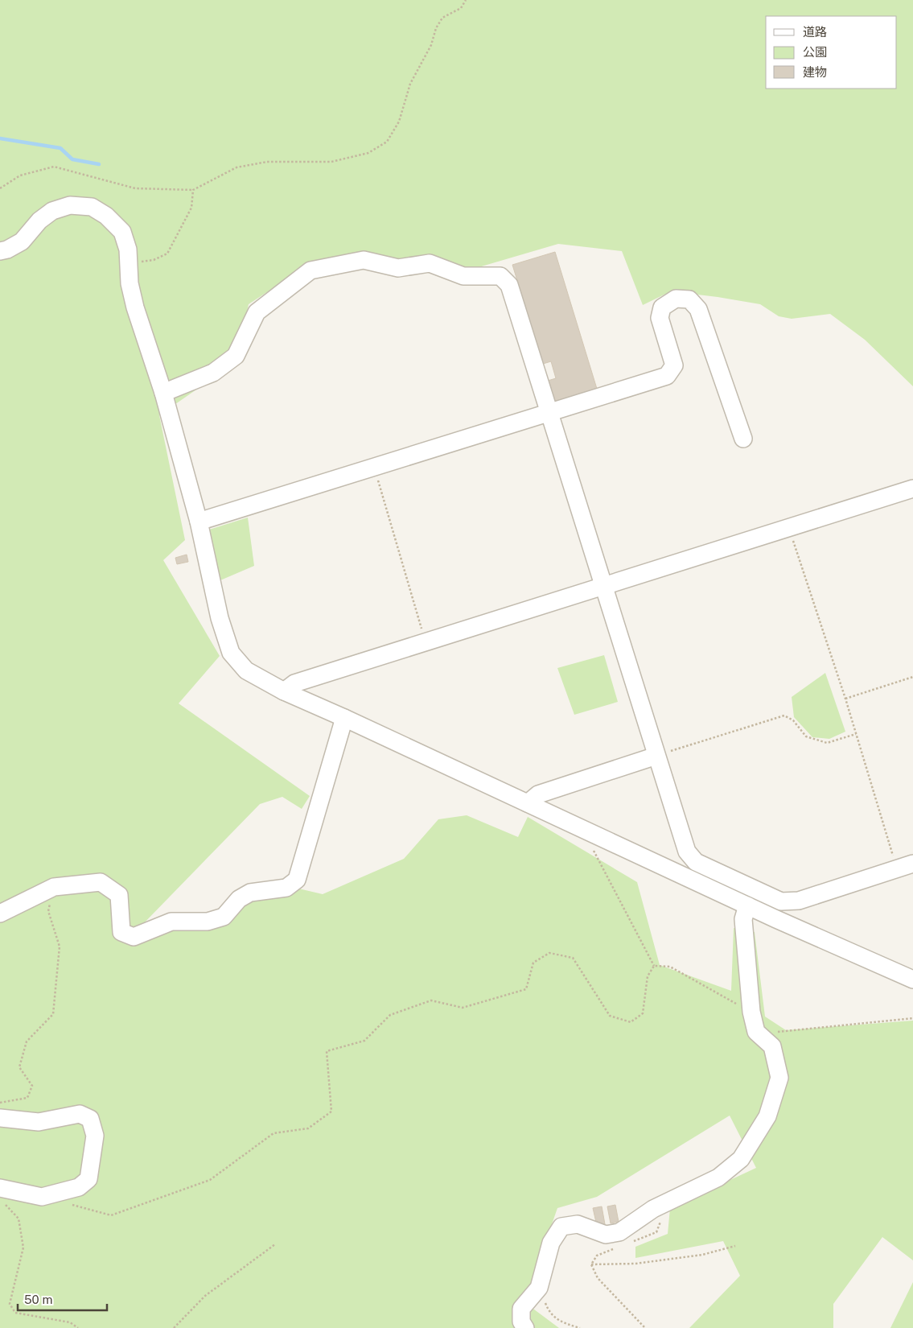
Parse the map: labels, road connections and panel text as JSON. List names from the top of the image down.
{
  "legend": ["道路", "公園", "建物"],
  "scale_bar": "50 m"
}
